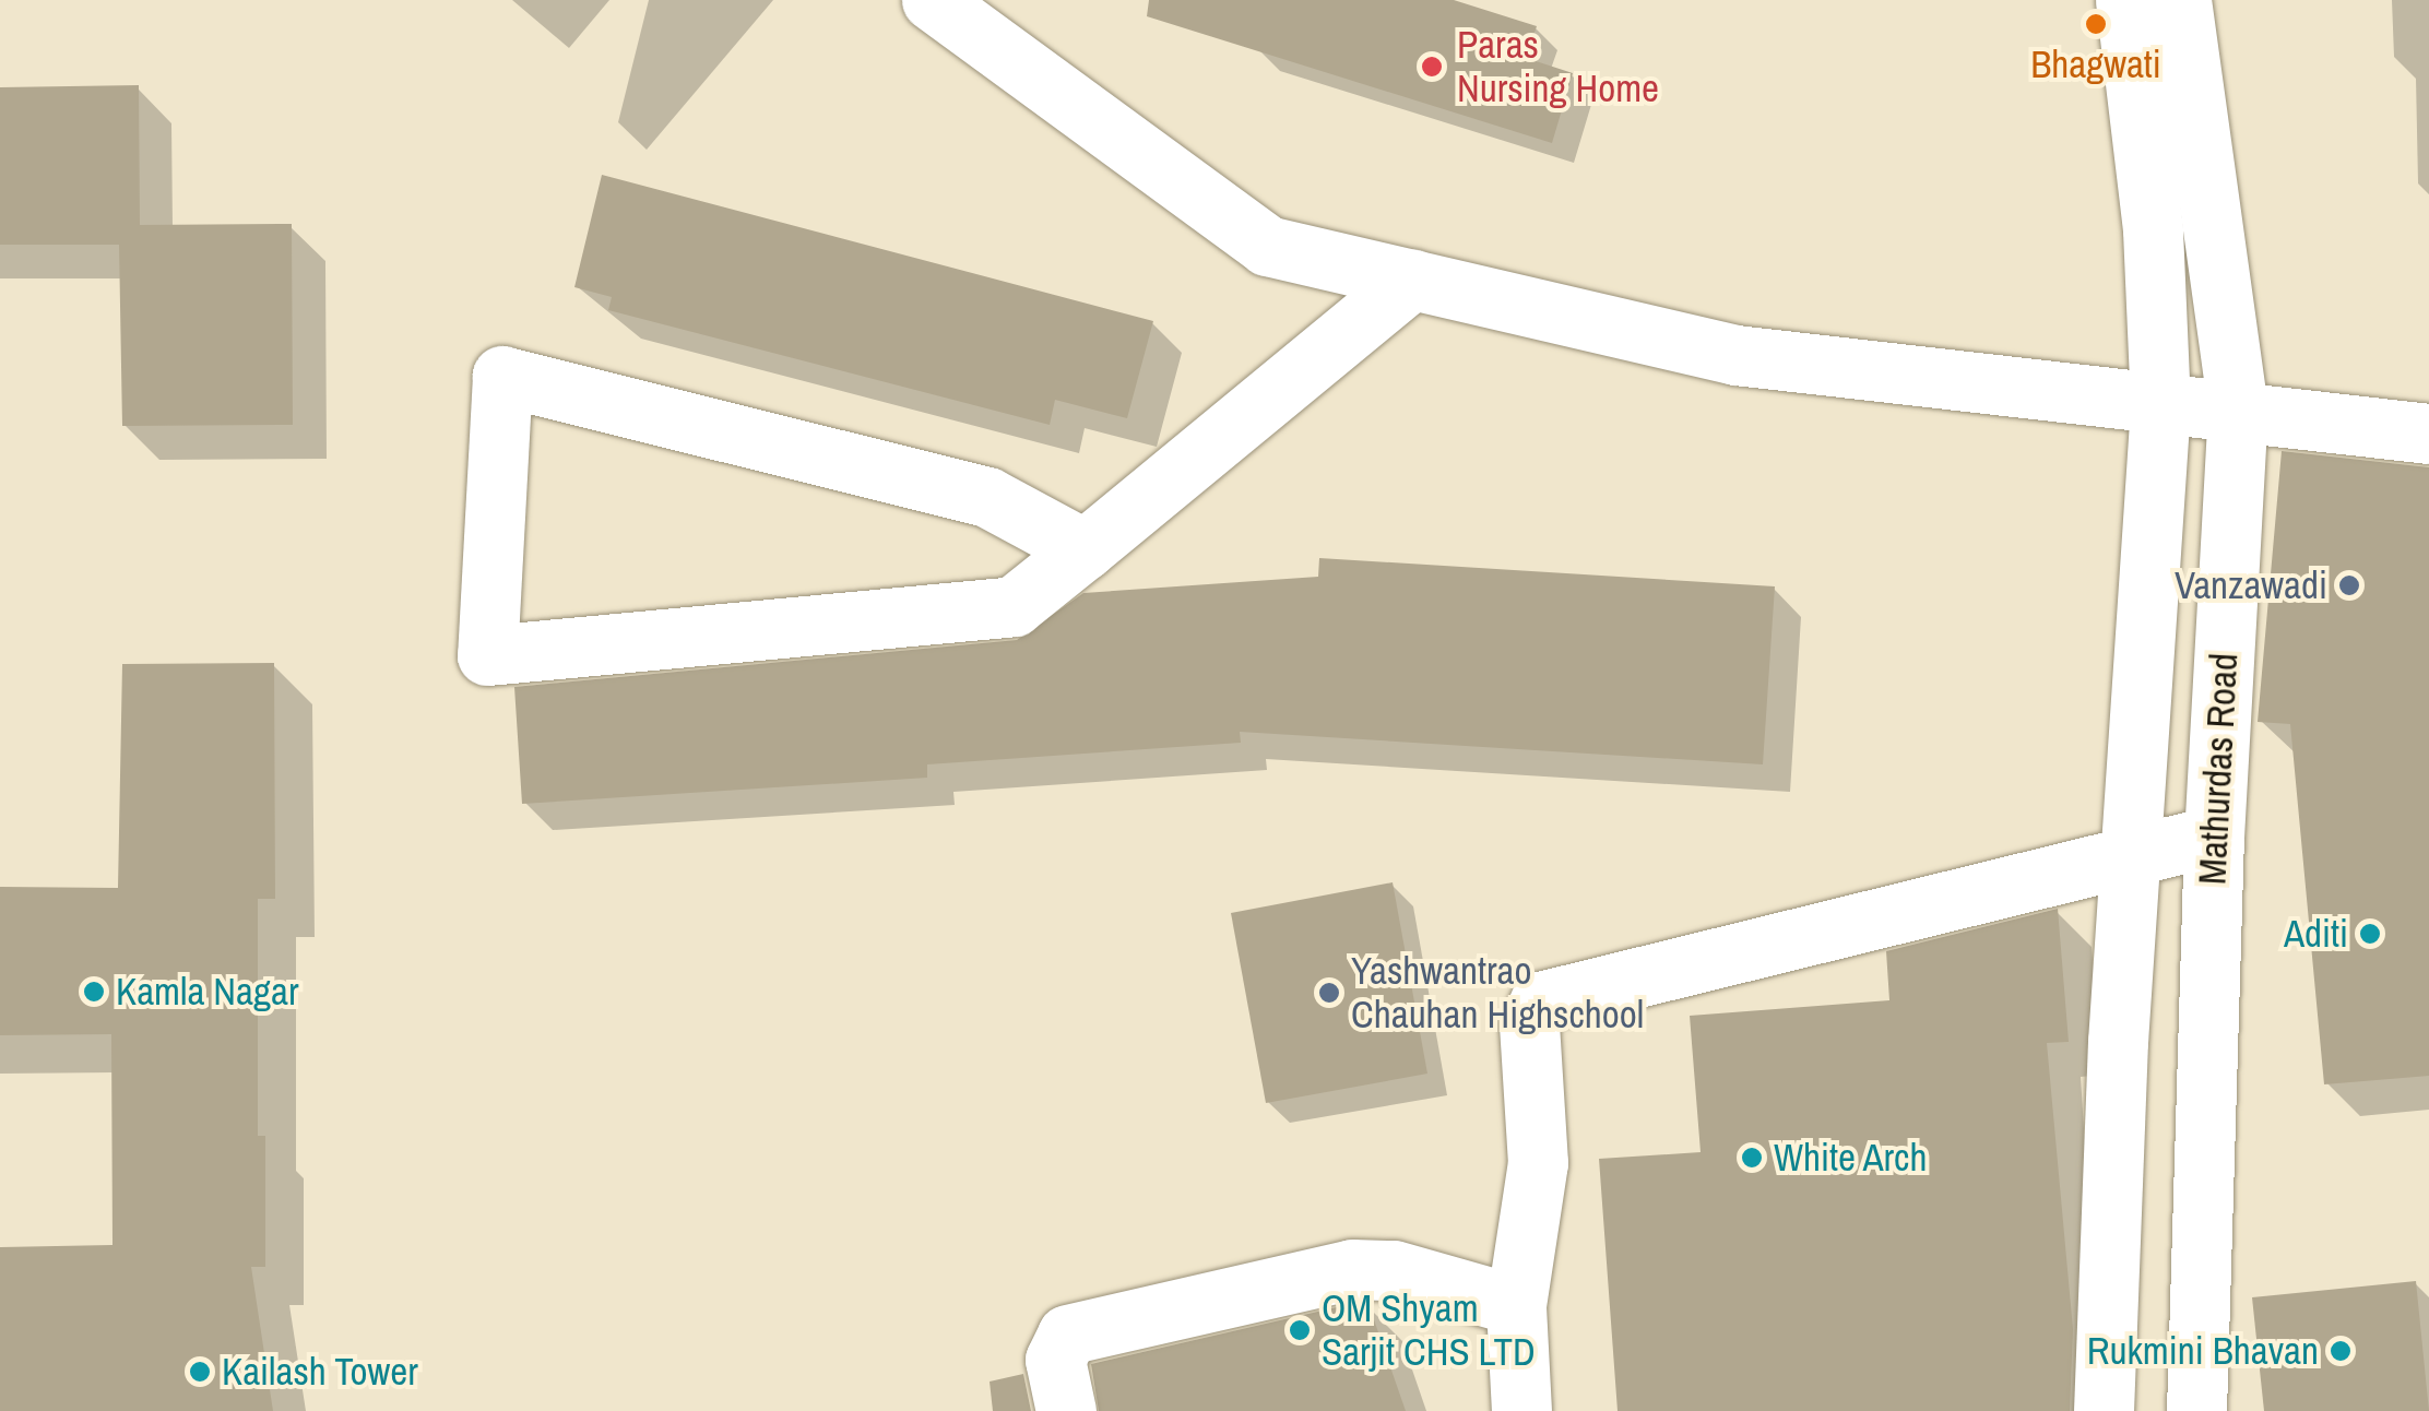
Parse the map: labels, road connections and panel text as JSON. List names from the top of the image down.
{
  "streets": {
    "street": ["Mathurdas Road"]
  },
  "places": [
    "Bhagwati",
    "Paras Nursing Home",
    "Vanzawadi",
    "Aditi",
    "Kamla Nagar",
    "Yashwantrao Chauhan Highschool",
    "White Arch",
    "OM Shyam Sarjit CHS LTD",
    "Rukmini Bhavan",
    "Kailash Tower"
  ]
}
